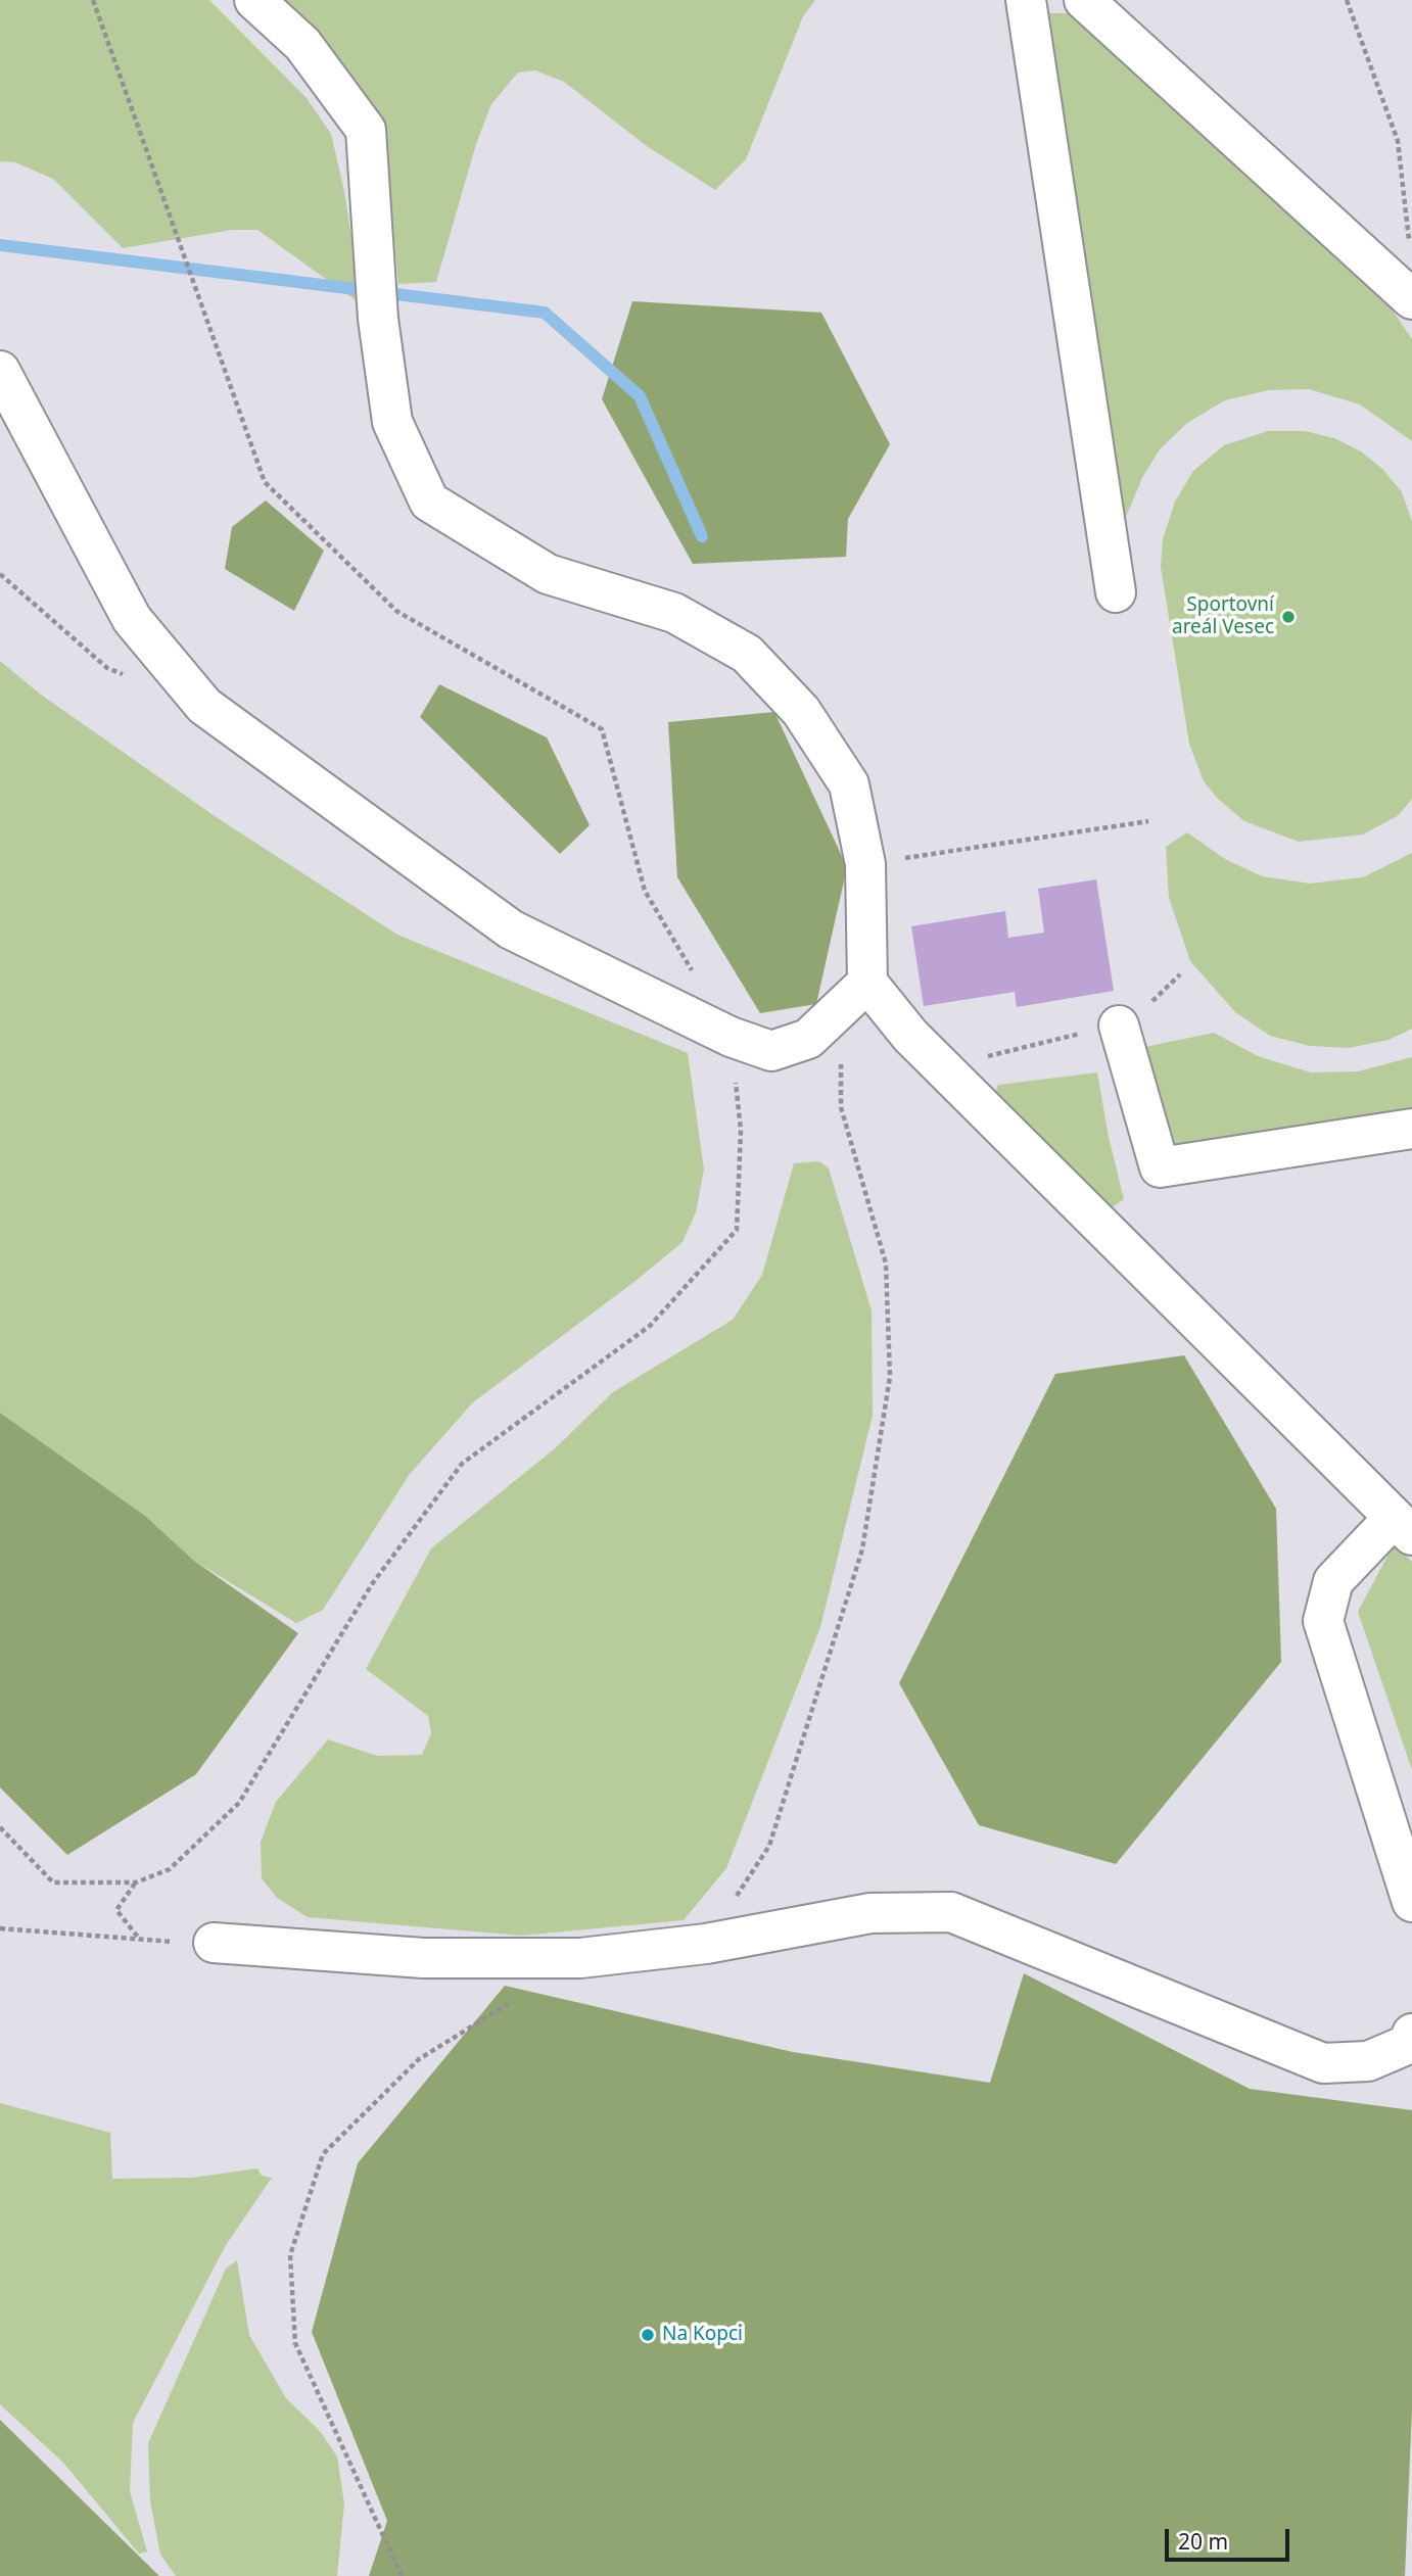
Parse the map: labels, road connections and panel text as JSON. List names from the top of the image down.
{
  "places": ["Sportovní areál Vesec", "Na Kopci"],
  "scale_bar": "20 m"
}
